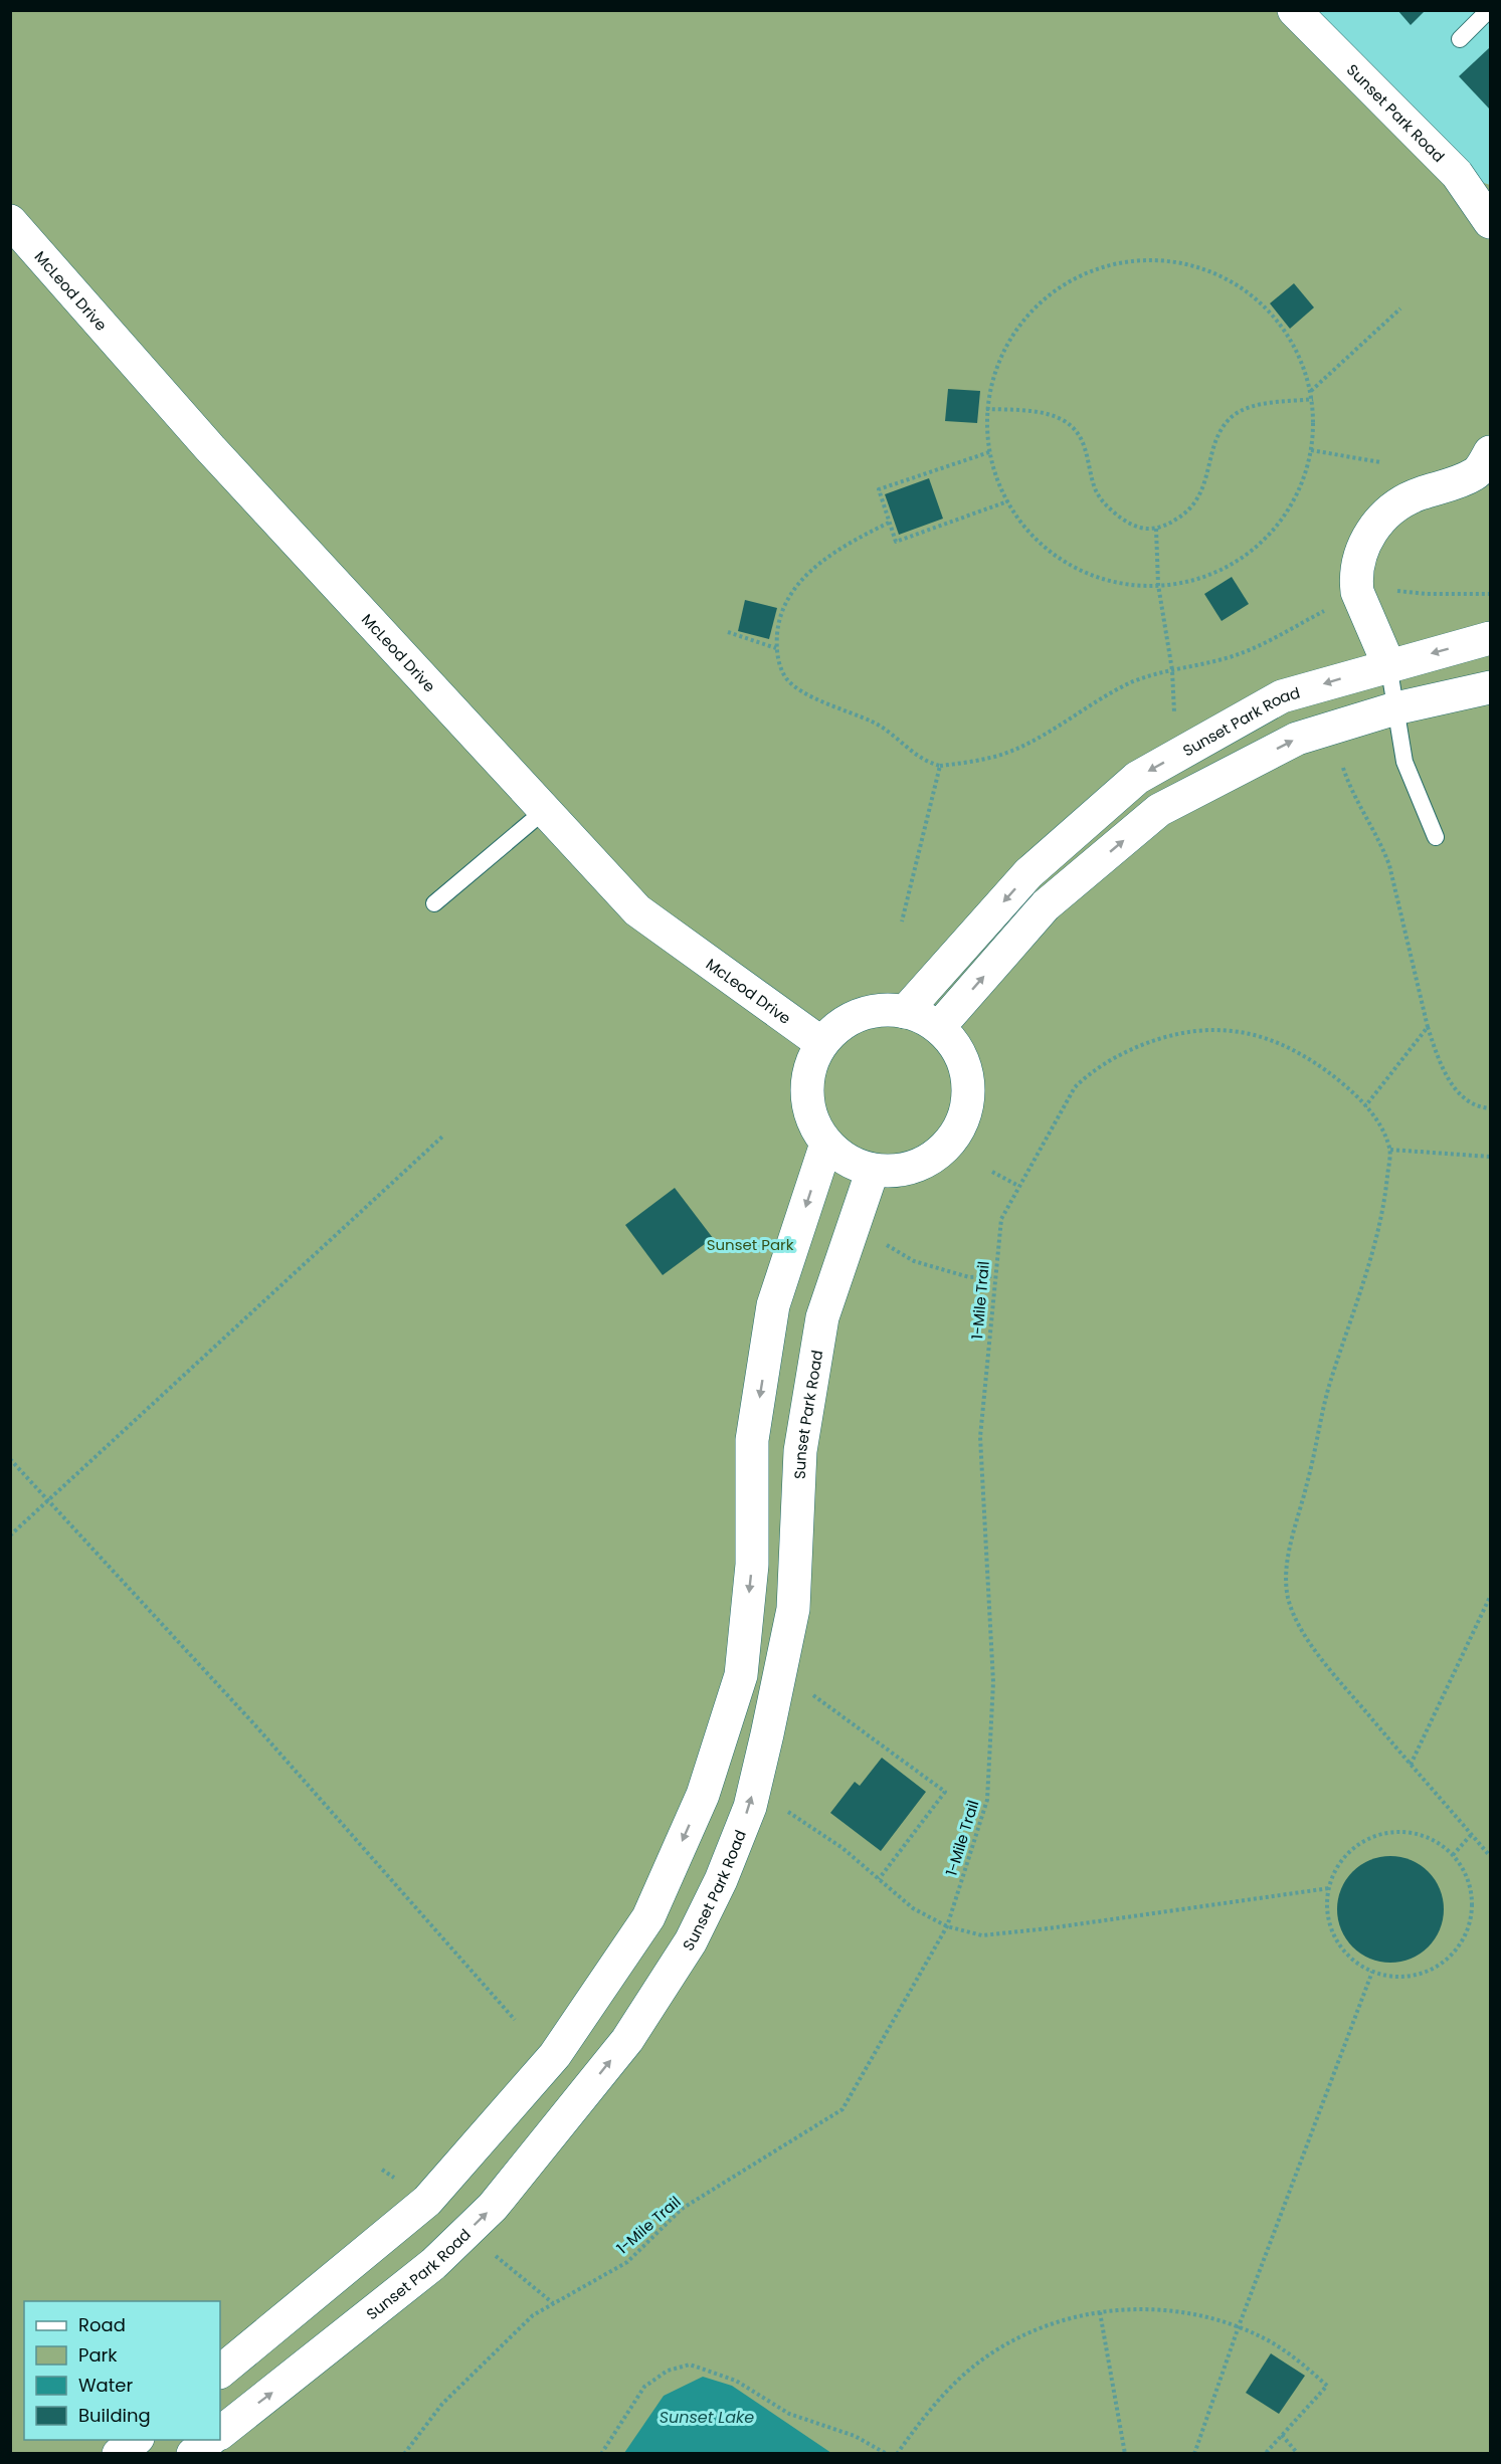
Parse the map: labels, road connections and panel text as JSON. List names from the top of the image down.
{
  "streets": {
    "street": ["Sunset Park Road", "McLeod Drive"],
    "path": ["1-Mile Trail"]
  },
  "crossings": [
    ["Sunset Park Road", "McLeod Drive"]
  ],
  "water": ["Sunset Lake"],
  "parks": ["Sunset Park"],
  "legend": [
    "Road",
    "Park",
    "Water",
    "Building"
  ]
}
